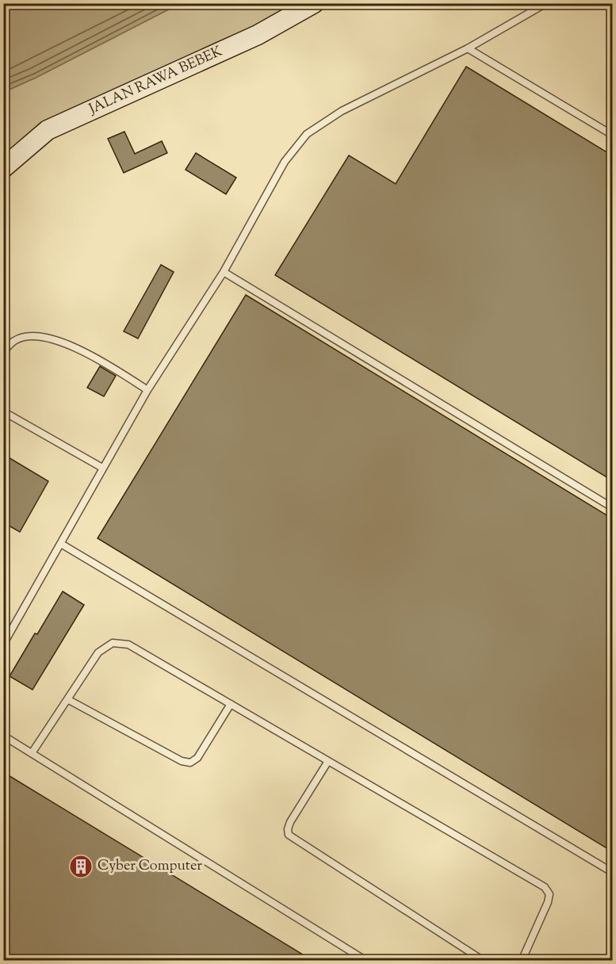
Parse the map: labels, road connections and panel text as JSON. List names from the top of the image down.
{
  "streets": {
    "street": ["JALAN RAWA BEBEK"]
  },
  "places": {
    "building": ["Cyber Computer"]
  }
}
